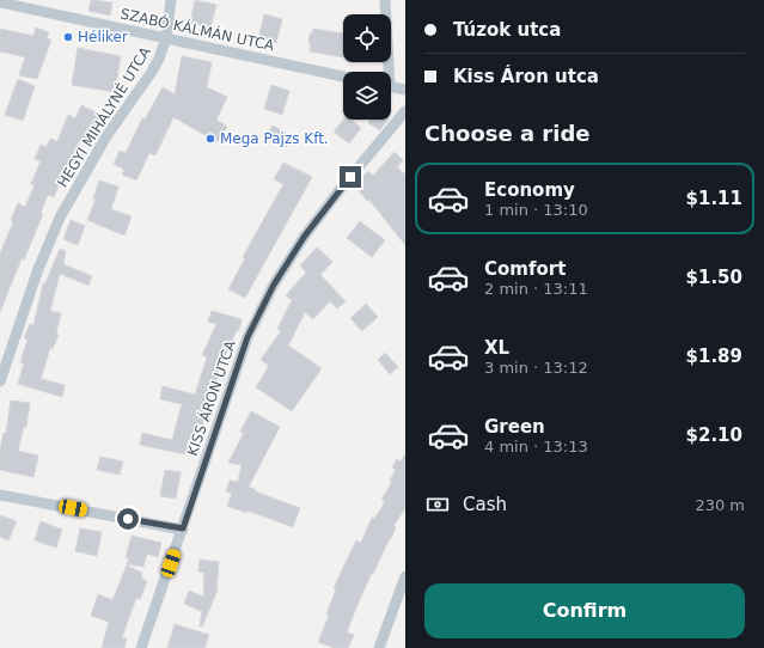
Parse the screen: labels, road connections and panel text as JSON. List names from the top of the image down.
{
  "streets": {
    "street": ["SZABÓ KÁLMÁN UTCA", "HEGYI MIHÁLYNÉ UTCA", "KISS ÁRON UTCA"]
  },
  "crossings": [
    ["SZABÓ KÁLMÁN UTCA", "HEGYI MIHÁLYNÉ UTCA"]
  ],
  "places": ["Héliker", "Mega Pajzs Kft."],
  "page": {
    "banner": ["Túzok utca", "Kiss Áron utca"],
    "heading": "Choose a ride",
    "list": [
      {
        "name": "Economy",
        "note": "1 min · 13:10",
        "value": "$1.11"
      },
      {
        "name": "Comfort",
        "note": "2 min · 13:11",
        "value": "$1.50"
      },
      {
        "name": "XL",
        "note": "3 min · 13:12",
        "value": "$1.89"
      },
      {
        "name": "Green",
        "note": "4 min · 13:13",
        "value": "$2.10"
      }
    ],
    "pay": ["Cash", "230 m"],
    "buttons": "Confirm"
  }
}
